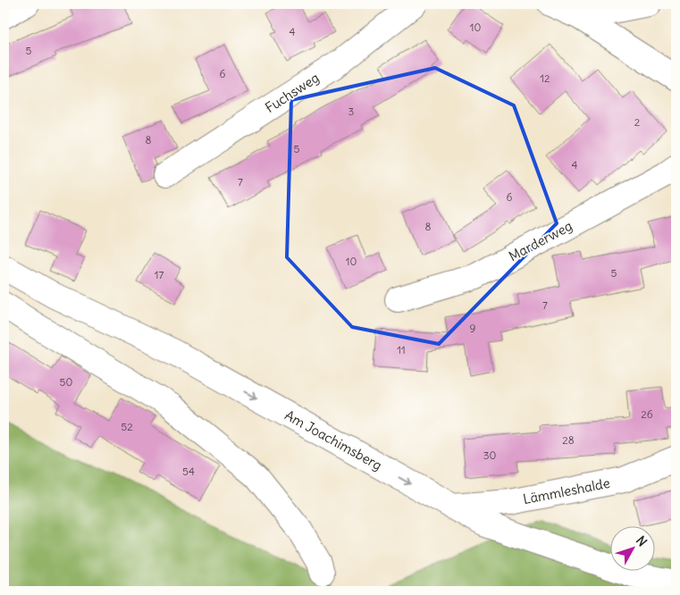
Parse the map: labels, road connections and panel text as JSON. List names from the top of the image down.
{
  "streets": {
    "street": [
      "Fuchsweg",
      "Marderweg",
      "Am Joachimsberg",
      "Lämmleshalde"
    ]
  },
  "crossings": [
    ["Am Joachimsberg", "Lämmleshalde"]
  ],
  "house_numbers": [
    "10",
    "4",
    "5",
    "6",
    "12",
    "3",
    "2",
    "8",
    "5",
    "4",
    "7",
    "6",
    "8",
    "10",
    "5",
    "17",
    "7",
    "9",
    "11",
    "50",
    "26",
    "52",
    "28",
    "30",
    "54"
  ],
  "north": "top right"
}
